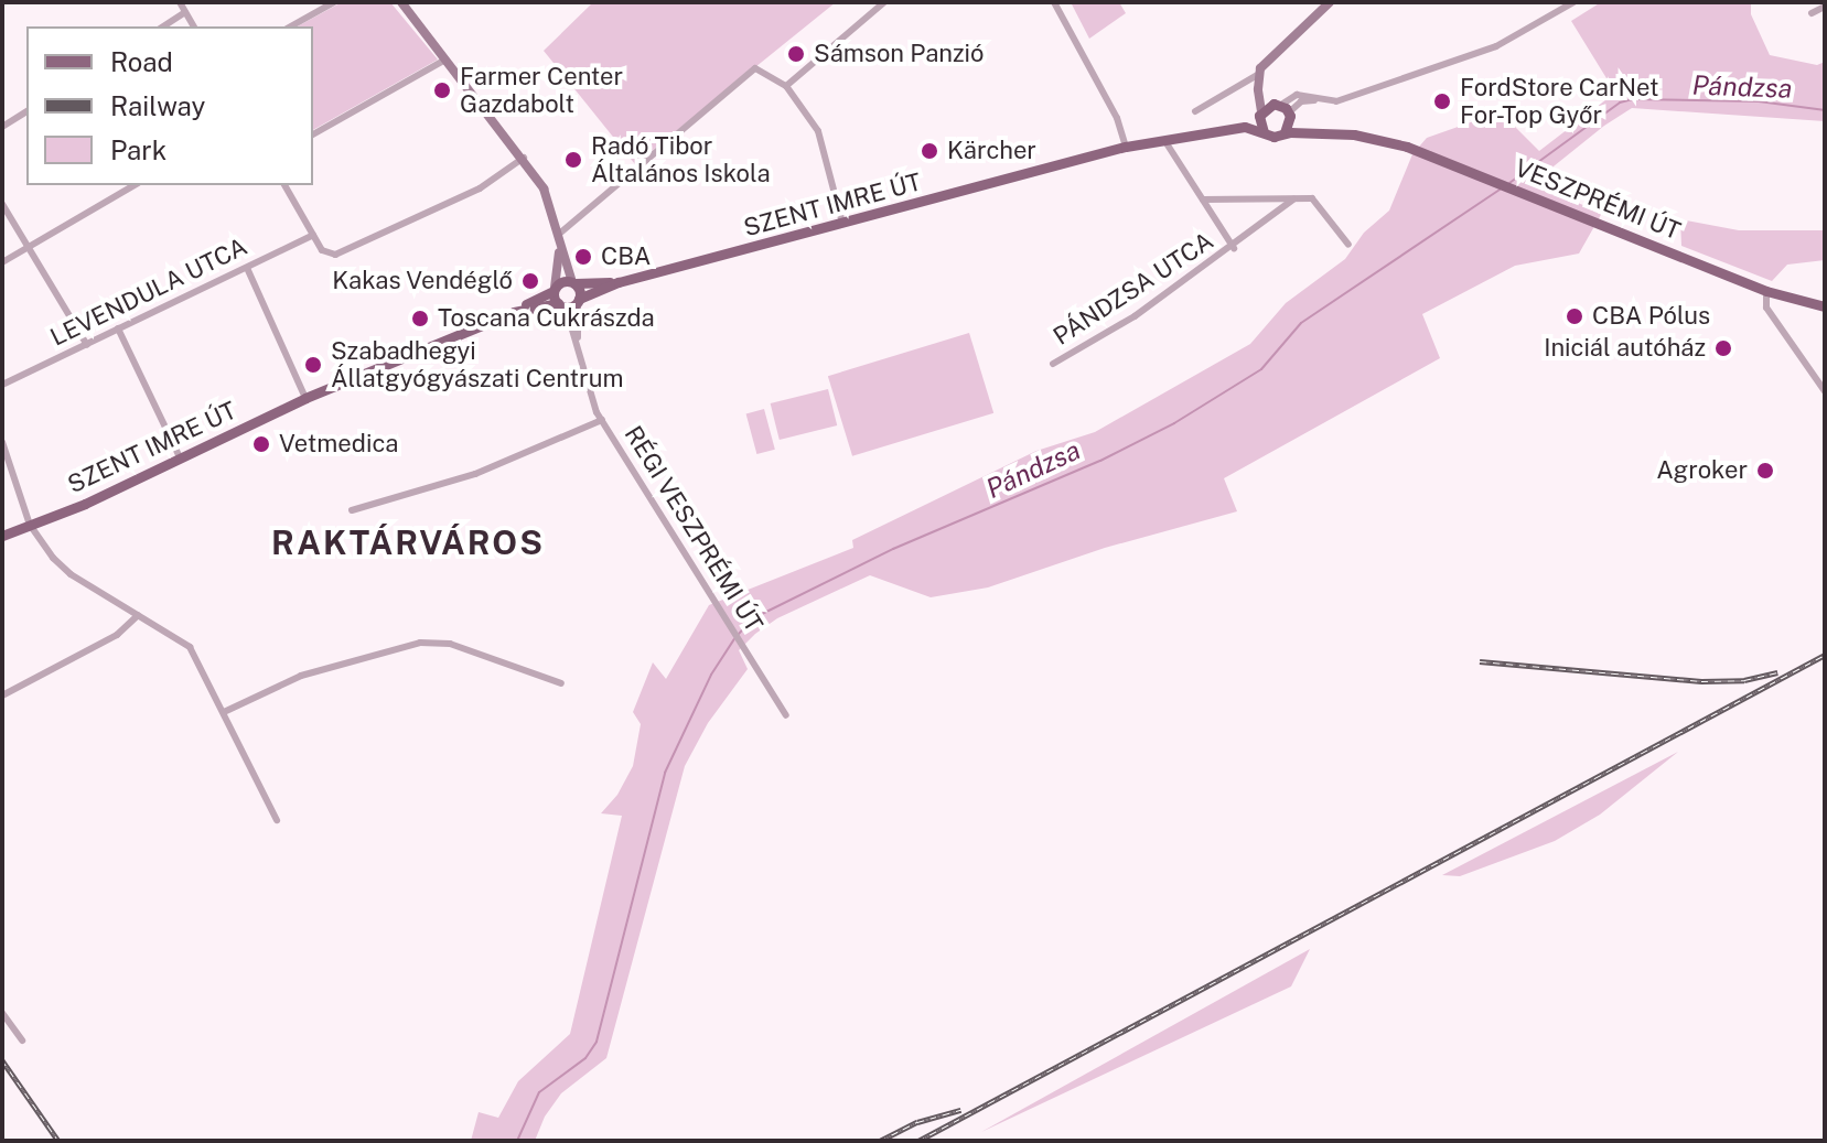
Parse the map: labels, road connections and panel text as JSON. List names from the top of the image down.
{
  "streets": {
    "main road": ["VESZPRÉMI ÚT", "SZENT IMRE ÚT"],
    "street": ["PÁNDZSA UTCA", "LEVENDULA UTCA", "RÉGI VESZPRÉMI ÚT"]
  },
  "crossings": [
    ["VESZPRÉMI ÚT", "SZENT IMRE ÚT"],
    ["SZENT IMRE ÚT", "PÁNDZSA UTCA"],
    ["SZENT IMRE ÚT", "RÉGI VESZPRÉMI ÚT"]
  ],
  "districts": ["RAKTÁRVÁROS"],
  "water": ["Pándzsa"],
  "places": [
    "Sámson Panzió",
    "Farmer Center Gazdabolt",
    "FordStore CarNet For-Top Győr",
    "Kärcher",
    "Radó Tibor Általános Iskola",
    "CBA",
    "Kakas Vendéglő",
    "CBA Pólus",
    "Toscana Cukrászda",
    "Iniciál autóház",
    "Szabadhegyi Állatgyógyászati Centrum",
    "Vetmedica",
    "Agroker"
  ],
  "legend": ["Road", "Railway", "Park"]
}
